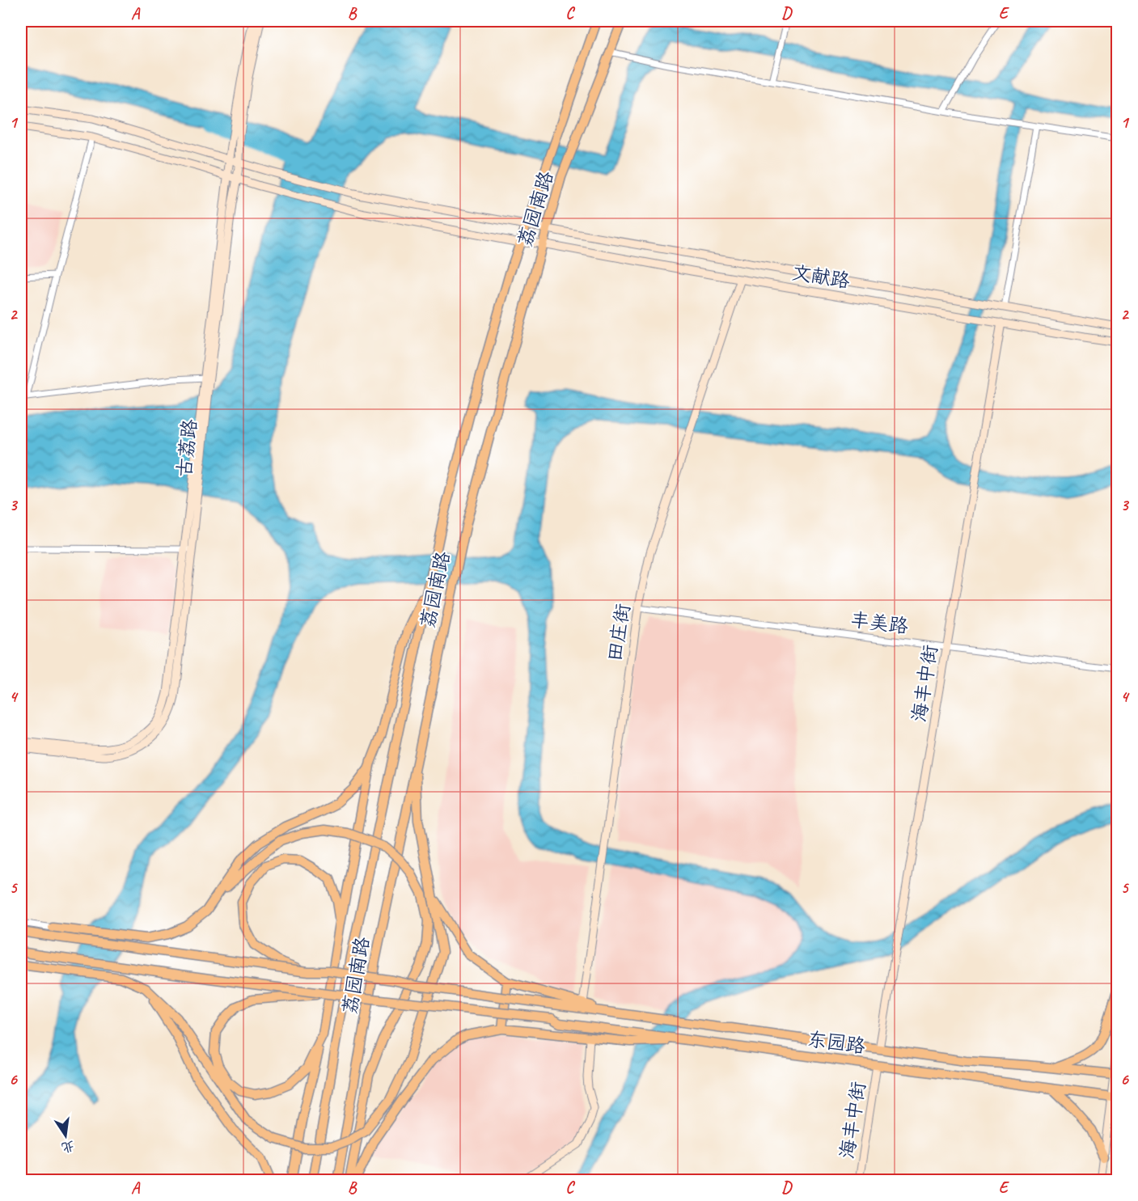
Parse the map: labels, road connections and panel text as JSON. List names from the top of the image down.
{
  "streets": {
    "main road": ["荔园南路", "东园路"],
    "street": [
      "文献路",
      "古荔路",
      "丰美路",
      "田庄街",
      "海丰中街"
    ]
  },
  "crossings": [
    ["荔园南路", "文献路"],
    ["文献路", "古荔路"],
    ["文献路", "田庄街"],
    ["文献路", "海丰中街"],
    ["丰美路", "田庄街"],
    ["丰美路", "海丰中街"],
    ["海丰中街", "东园路"]
  ],
  "north": "bottom",
  "grid": {
    "columns": [
      "A",
      "B",
      "C",
      "D",
      "E"
    ],
    "rows": [
      "1",
      "2",
      "3",
      "4",
      "5",
      "6"
    ]
  }
}
